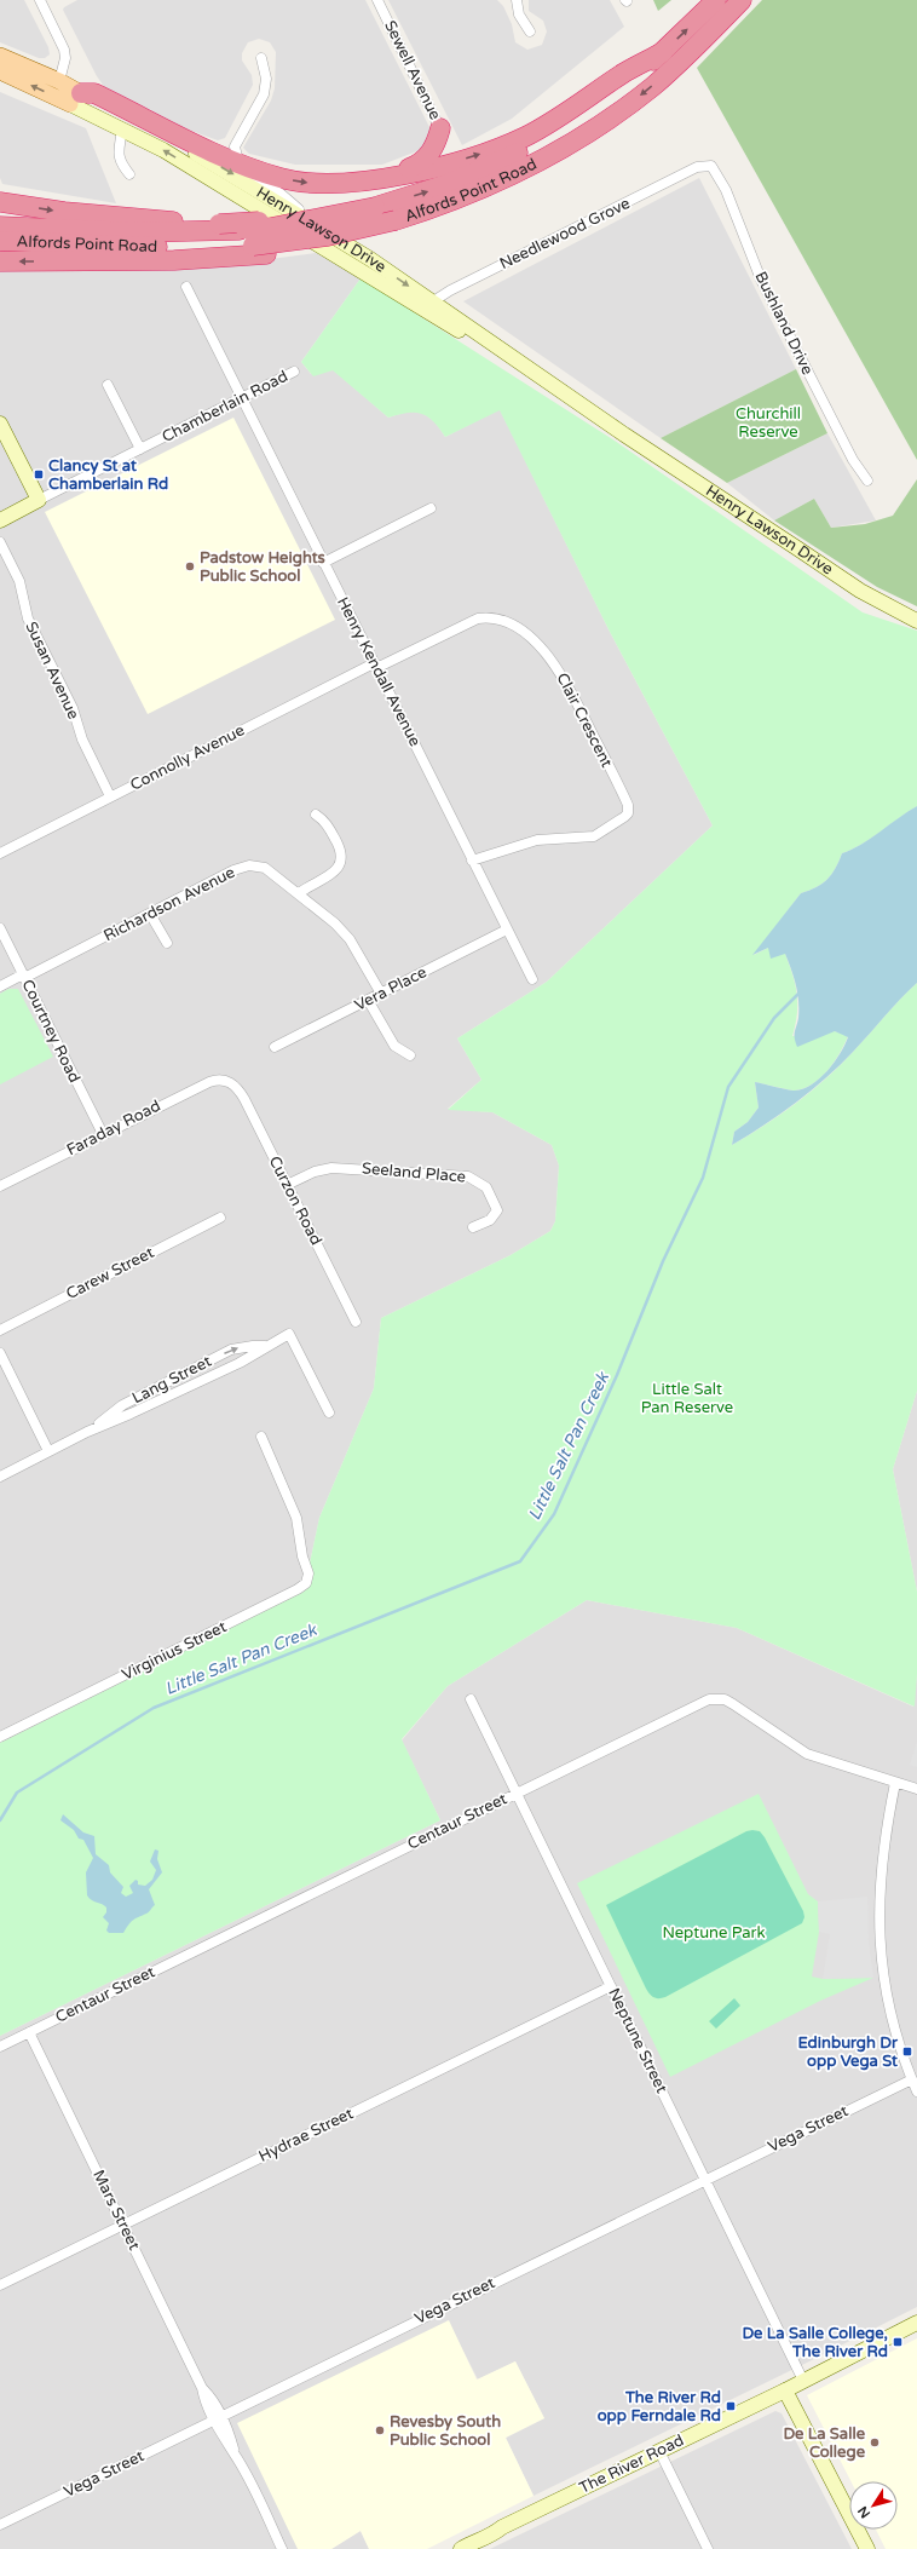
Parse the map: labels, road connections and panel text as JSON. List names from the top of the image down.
{
  "streets": {
    "highway": ["Alfords Point Road"],
    "main road": ["Henry Lawson Drive", "Chamberlain Road", "The River Road"],
    "street": [
      "Sewell Avenue",
      "Needlewood Grove",
      "Bushland Drive",
      "Susan Avenue",
      "Henry Kendall Avenue",
      "Clair Crescent",
      "Connolly Avenue",
      "Richardson Avenue",
      "Vera Place",
      "Courtney Road",
      "Faraday Road",
      "Seeland Place",
      "Curzon Road",
      "Carew Street",
      "Lang Street",
      "Virginius Street",
      "Centaur Street",
      "Neptune Street",
      "Vega Street",
      "Hydrae Street",
      "Mars Street"
    ]
  },
  "crossings": [
    ["Henry Lawson Drive", "Needlewood Grove"],
    ["Needlewood Grove", "Bushland Drive"],
    ["Chamberlain Road", "Henry Kendall Avenue"],
    ["Susan Avenue", "Connolly Avenue"],
    ["Henry Kendall Avenue", "Clair Crescent"],
    ["Henry Kendall Avenue", "Connolly Avenue"],
    ["Henry Kendall Avenue", "Vera Place"],
    ["Clair Crescent", "Connolly Avenue"],
    ["Richardson Avenue", "Vera Place"],
    ["Richardson Avenue", "Courtney Road"],
    ["Courtney Road", "Faraday Road"],
    ["Faraday Road", "Curzon Road"],
    ["Seeland Place", "Curzon Road"],
    ["Centaur Street", "Neptune Street"],
    ["Centaur Street", "Mars Street"],
    ["Neptune Street", "Vega Street"],
    ["Neptune Street", "Hydrae Street"],
    ["Neptune Street", "The River Road"],
    ["Vega Street", "Mars Street"],
    ["Hydrae Street", "Mars Street"]
  ],
  "water": ["Little Salt Pan Creek"],
  "parks": ["Churchill Reserve", "Little Salt Pan Reserve", "Neptune Park"],
  "places": {
    "transit": [
      "Clancy St at Chamberlain Rd",
      "Edinburgh Dr opp Vega St",
      "De La Salle College, The River Rd",
      "The River Rd opp Ferndale Rd"
    ],
    "other": ["Padstow Heights Public School", "Revesby South Public School", "De La Salle College"]
  },
  "north": "bottom left"
}
